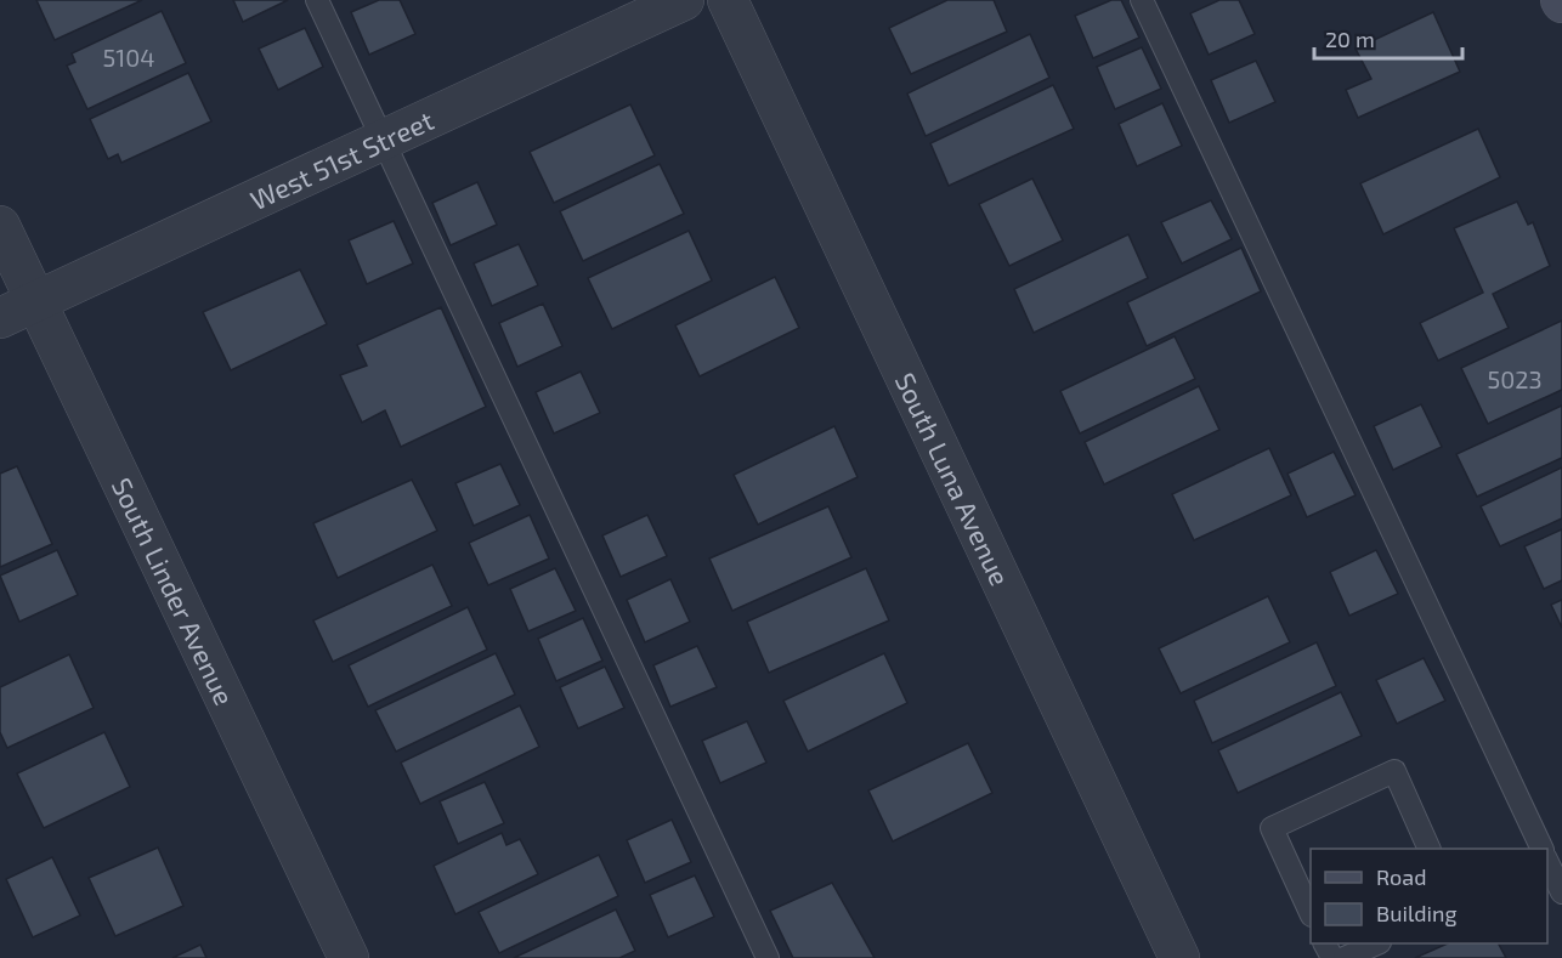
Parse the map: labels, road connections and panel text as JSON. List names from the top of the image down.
{
  "streets": {
    "street": ["West 51st Street", "South Luna Avenue", "South Linder Avenue"]
  },
  "crossings": [
    ["West 51st Street", "South Linder Avenue"]
  ],
  "house_numbers": ["5104", "5023"],
  "legend": ["Road", "Building"],
  "scale_bar": "20 m"
}
